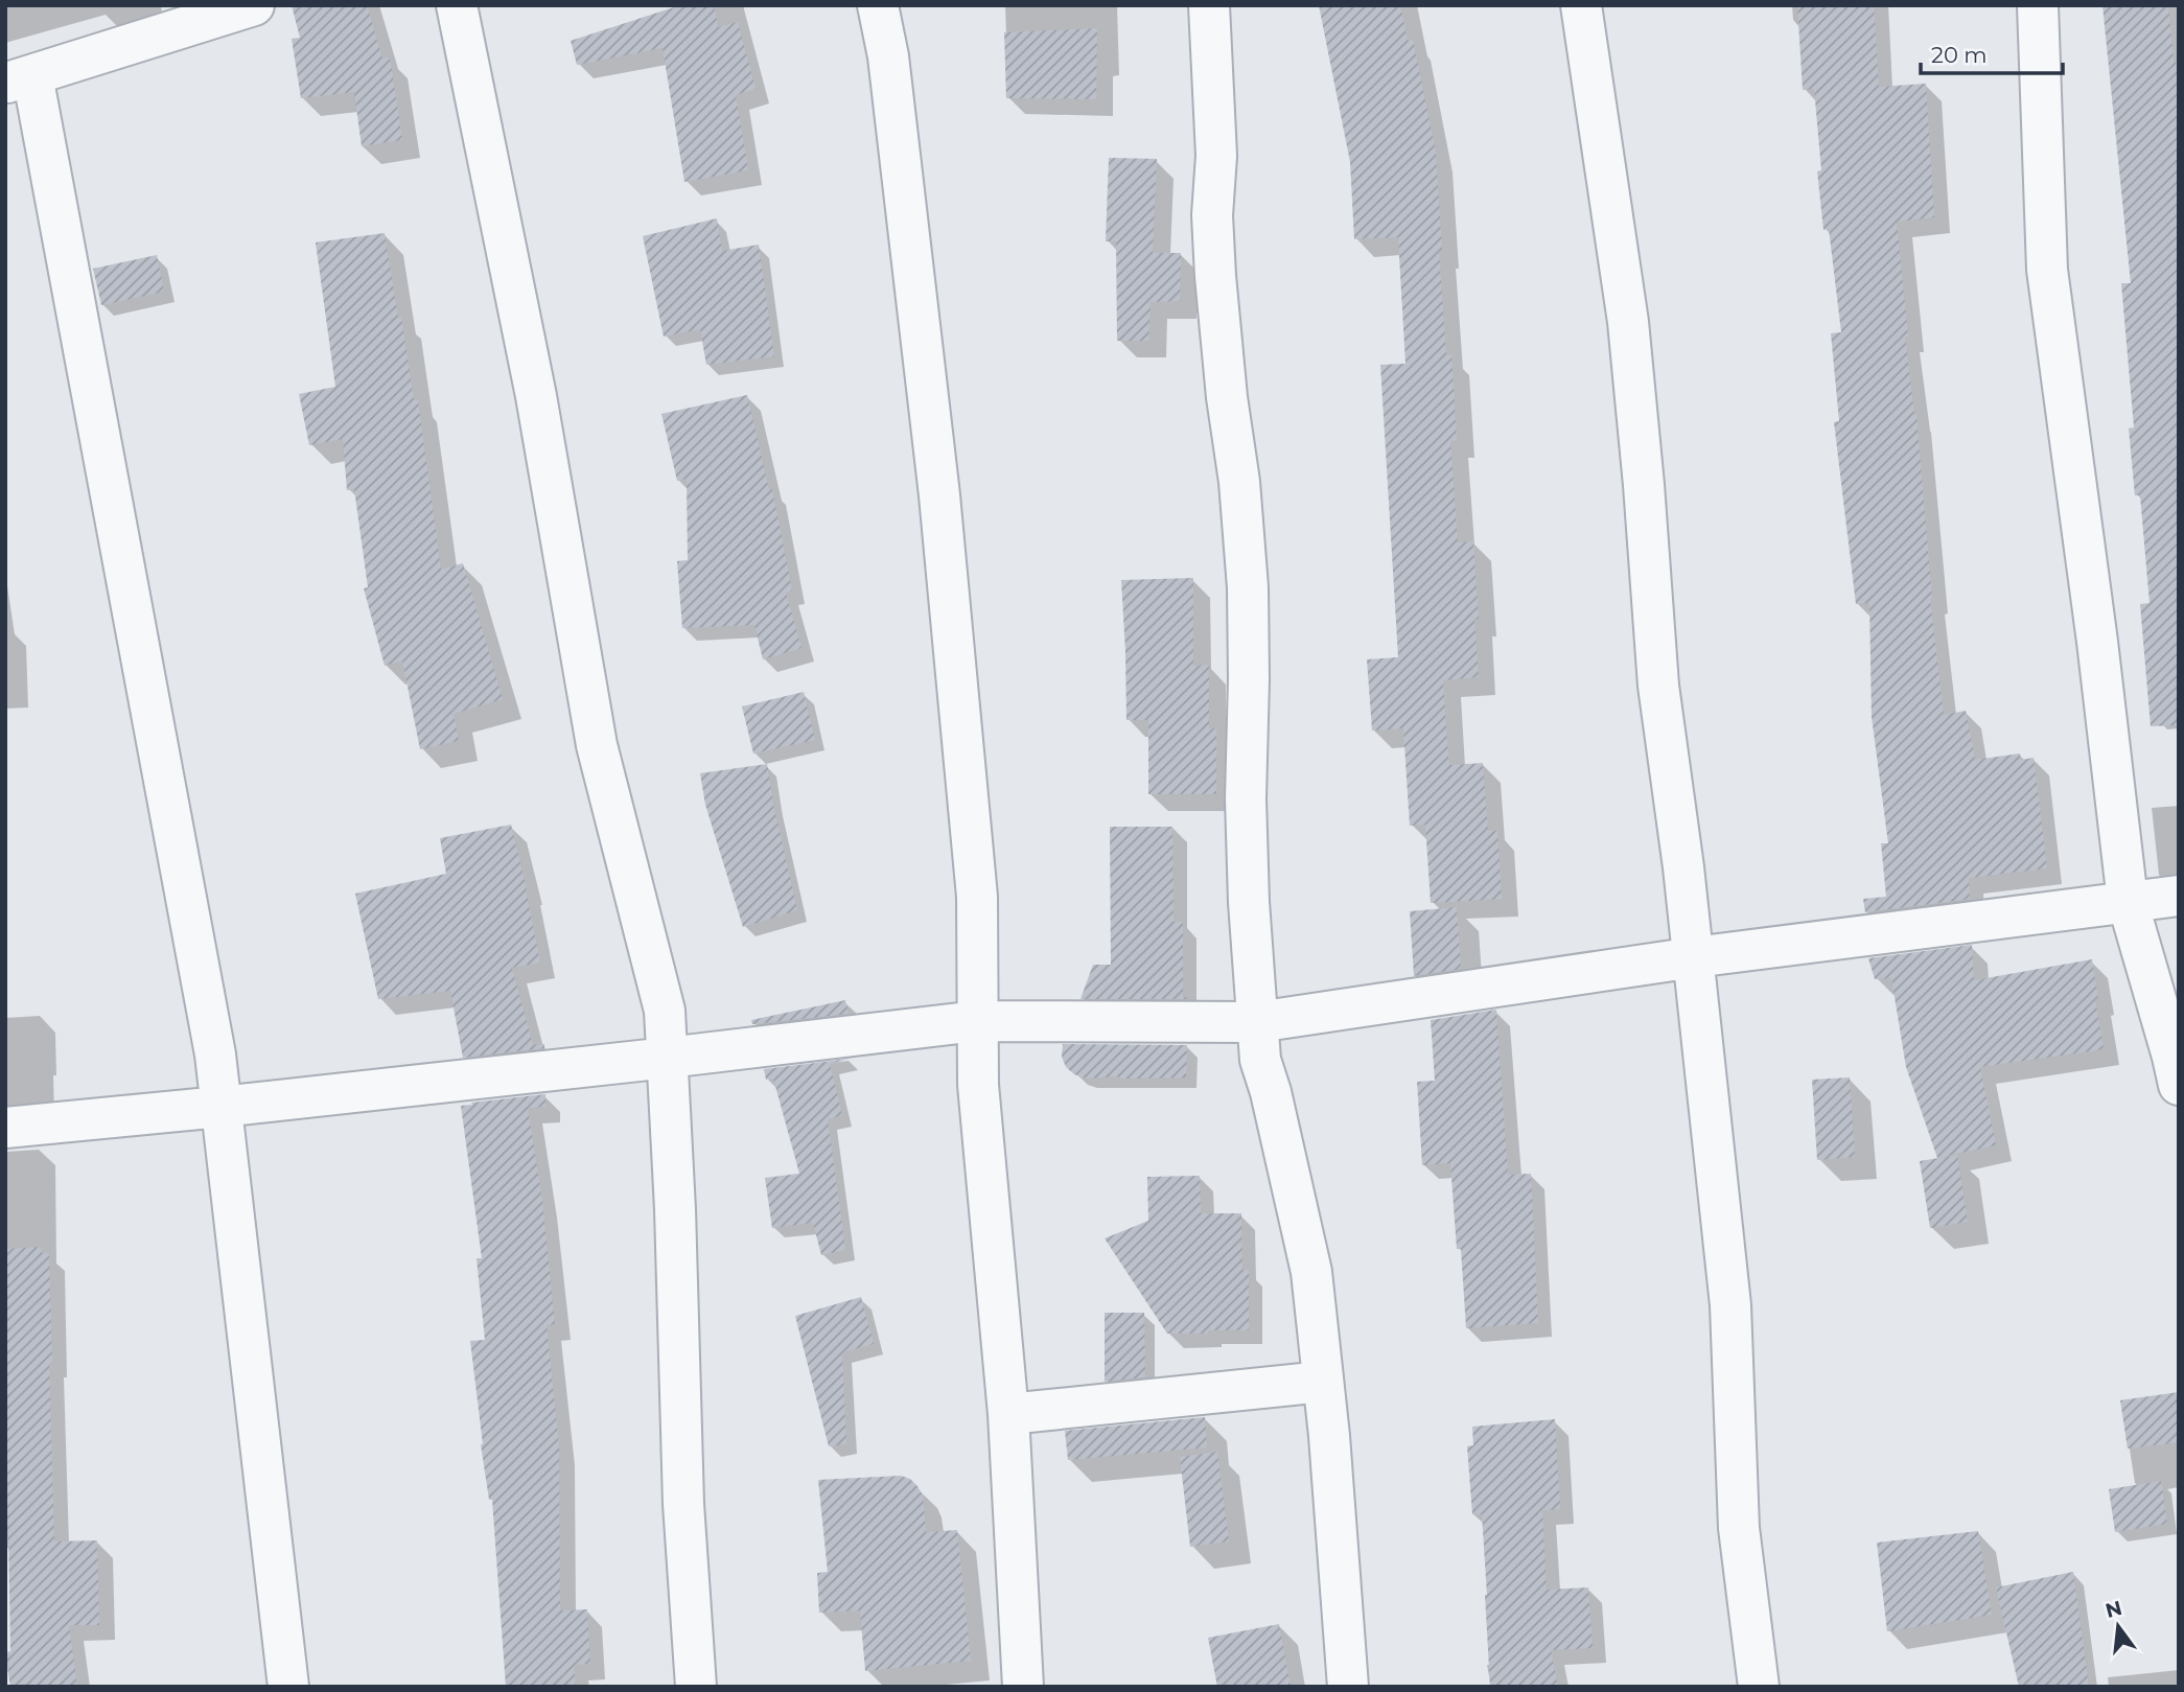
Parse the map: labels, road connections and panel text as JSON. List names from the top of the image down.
{
  "scale_bar": "20 m",
  "north": "top"
}
